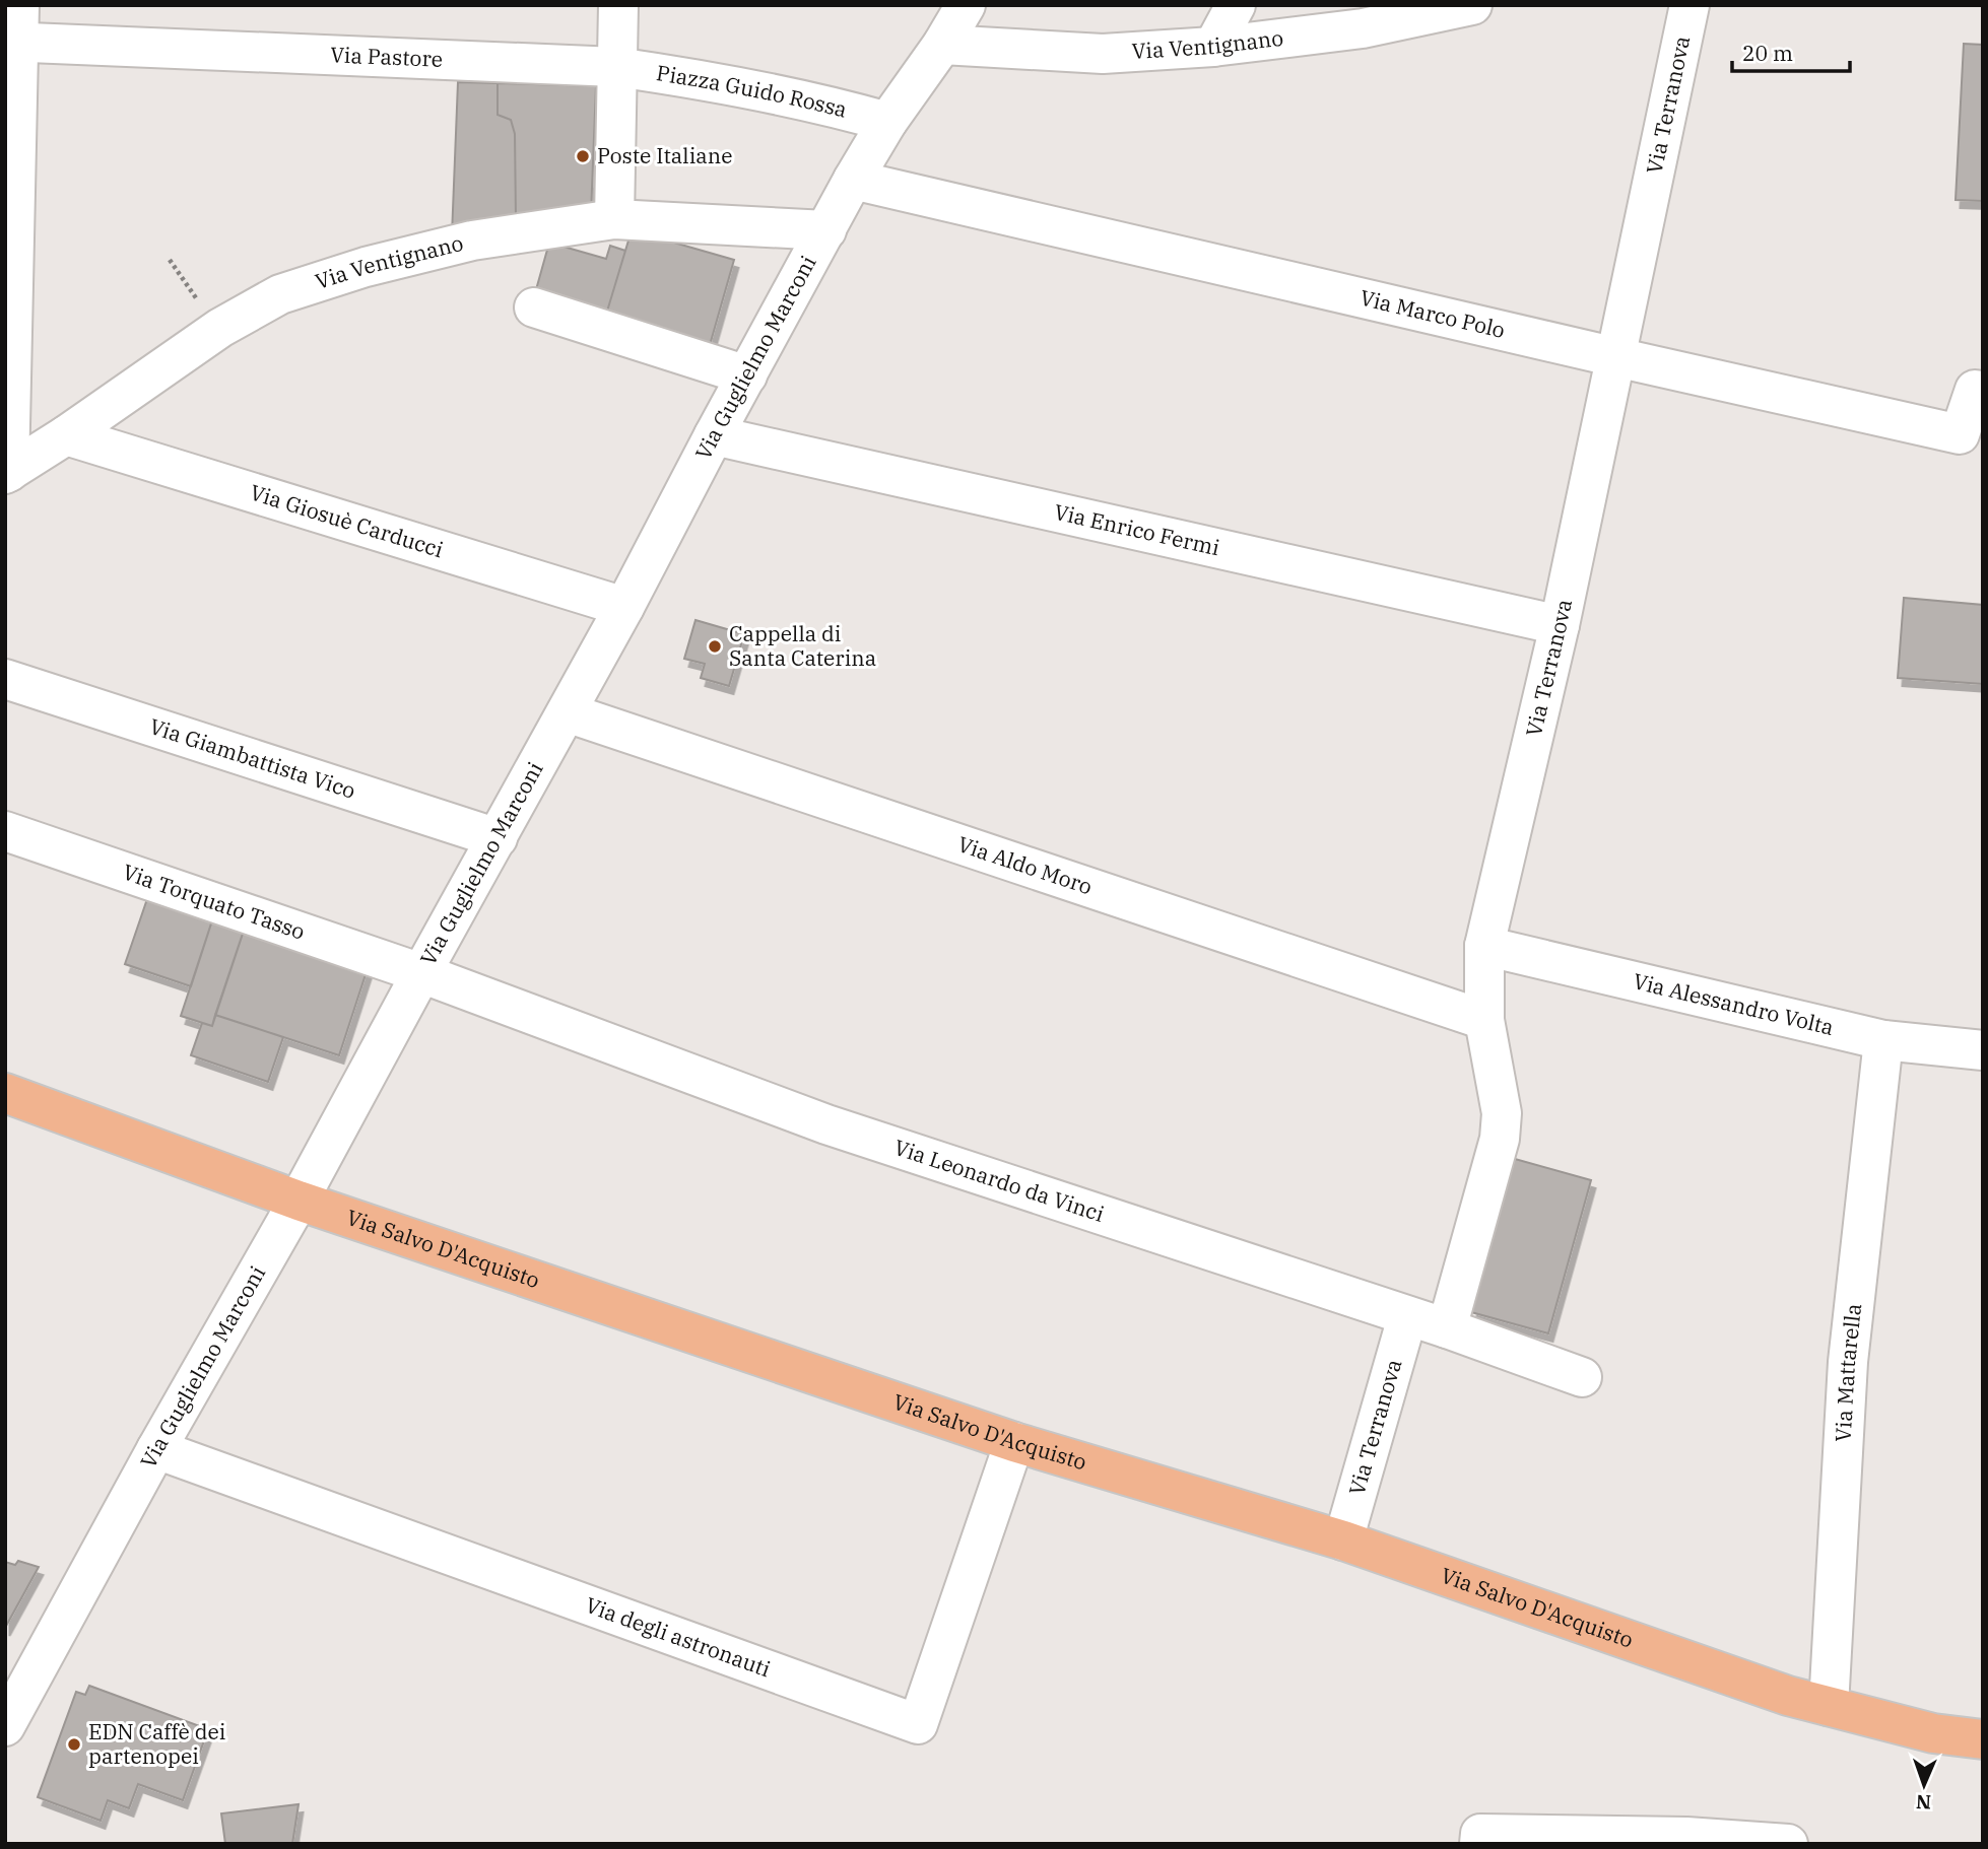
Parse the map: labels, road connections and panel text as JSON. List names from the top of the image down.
{
  "streets": {
    "main road": ["Via Salvo D'Acquisto"],
    "street": [
      "Via Ventignano",
      "Via Pastore",
      "Piazza Guido Rossa",
      "Via Terranova",
      "Via Marco Polo",
      "Via Guglielmo Marconi",
      "Via Giosuè Carducci",
      "Via Enrico Fermi",
      "Via Giambattista Vico",
      "Via Aldo Moro",
      "Via Torquato Tasso",
      "Via Alessandro Volta",
      "Via Leonardo da Vinci",
      "Via Mattarella",
      "Via degli astronauti"
    ]
  },
  "crossings": [
    ["Via Ventignano", "Via Guglielmo Marconi"],
    ["Via Ventignano", "Via Giosuè Carducci"],
    ["Via Pastore", "Piazza Guido Rossa"],
    ["Piazza Guido Rossa", "Via Guglielmo Marconi"],
    ["Via Terranova", "Via Marco Polo"],
    ["Via Terranova", "Via Enrico Fermi"],
    ["Via Terranova", "Via Aldo Moro"],
    ["Via Terranova", "Via Alessandro Volta"],
    ["Via Terranova", "Via Leonardo da Vinci"],
    ["Via Terranova", "Via Salvo D'Acquisto"],
    ["Via Marco Polo", "Via Guglielmo Marconi"],
    ["Via Guglielmo Marconi", "Via Giosuè Carducci"],
    ["Via Guglielmo Marconi", "Via Enrico Fermi"],
    ["Via Guglielmo Marconi", "Via Giambattista Vico"],
    ["Via Guglielmo Marconi", "Via Aldo Moro"],
    ["Via Guglielmo Marconi", "Via Torquato Tasso"],
    ["Via Guglielmo Marconi", "Via Leonardo da Vinci"],
    ["Via Guglielmo Marconi", "Via Salvo D'Acquisto"],
    ["Via Guglielmo Marconi", "Via degli astronauti"],
    ["Via Torquato Tasso", "Via Leonardo da Vinci"],
    ["Via Alessandro Volta", "Via Mattarella"],
    ["Via Salvo D'Acquisto", "Via Mattarella"],
    ["Via Salvo D'Acquisto", "Via degli astronauti"]
  ],
  "places": ["Poste Italiane", "Cappella di Santa Caterina", "EDN Caffè dei partenopei"],
  "scale_bar": "20 m",
  "north": "bottom"
}
